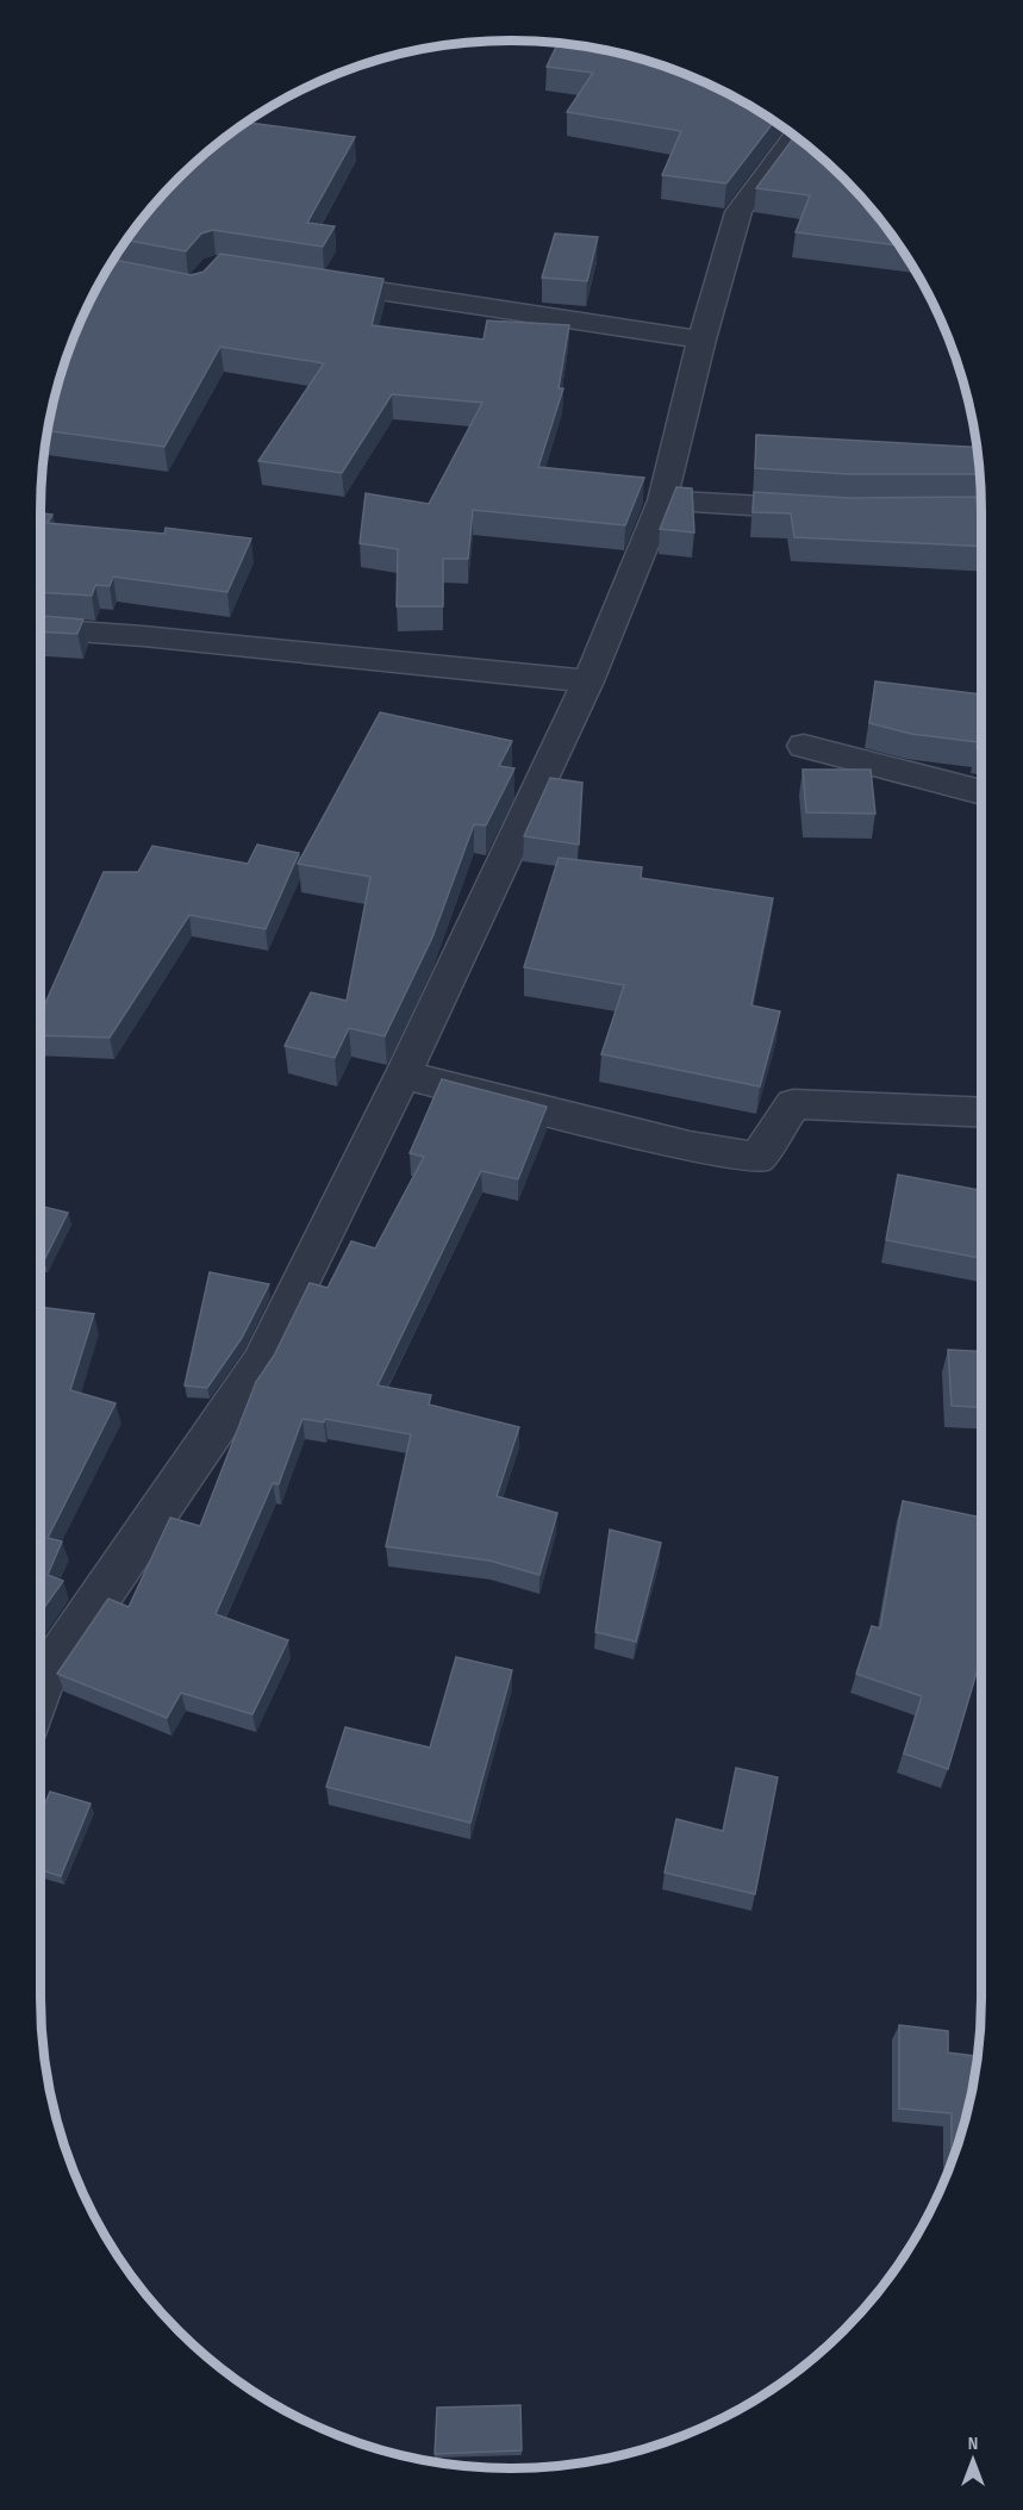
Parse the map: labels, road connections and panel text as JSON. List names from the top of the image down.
{
  "north": "top"
}
